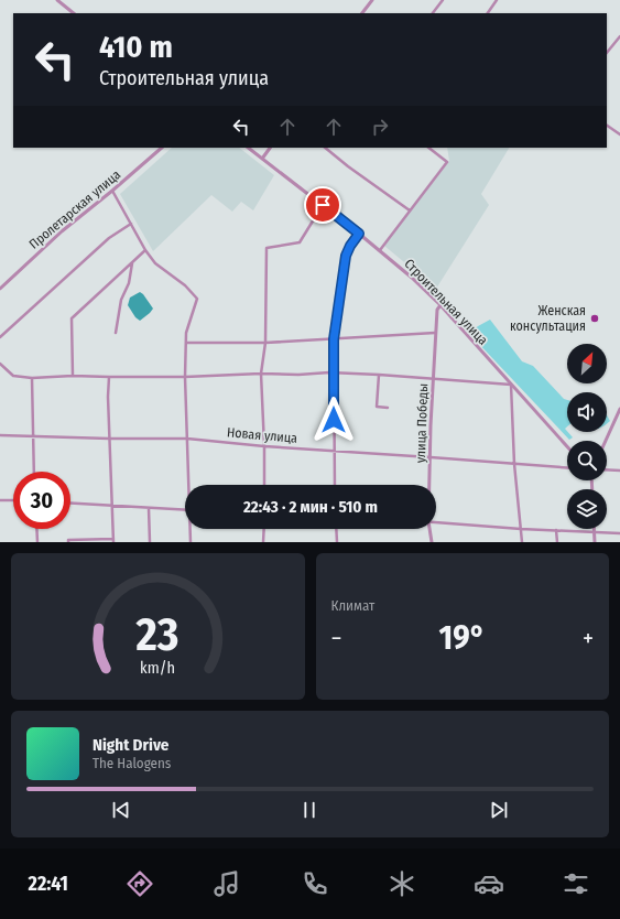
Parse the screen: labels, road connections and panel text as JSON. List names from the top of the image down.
{
  "streets": {
    "street": [
      "Пролетарская улица",
      "Строительная улица",
      "улица Победы",
      "Новая улица"
    ]
  },
  "crossings": [
    ["Строительная улица", "улица Победы"],
    ["улица Победы", "Новая улица"]
  ],
  "places": ["Женская консультация"],
  "north": "top right",
  "page": {
    "turn": ["410 m", "Строительная улица"],
    "limit": "30",
    "trip": "22:43 · 2 мин · 510 m",
    "tile": "Климат",
    "heat": ["−", "19°", "+"],
    "song": ["Night Drive", "The Halogens"],
    "tabs": "22:41",
    "gauge": ["23", "km/h"]
  }
}
